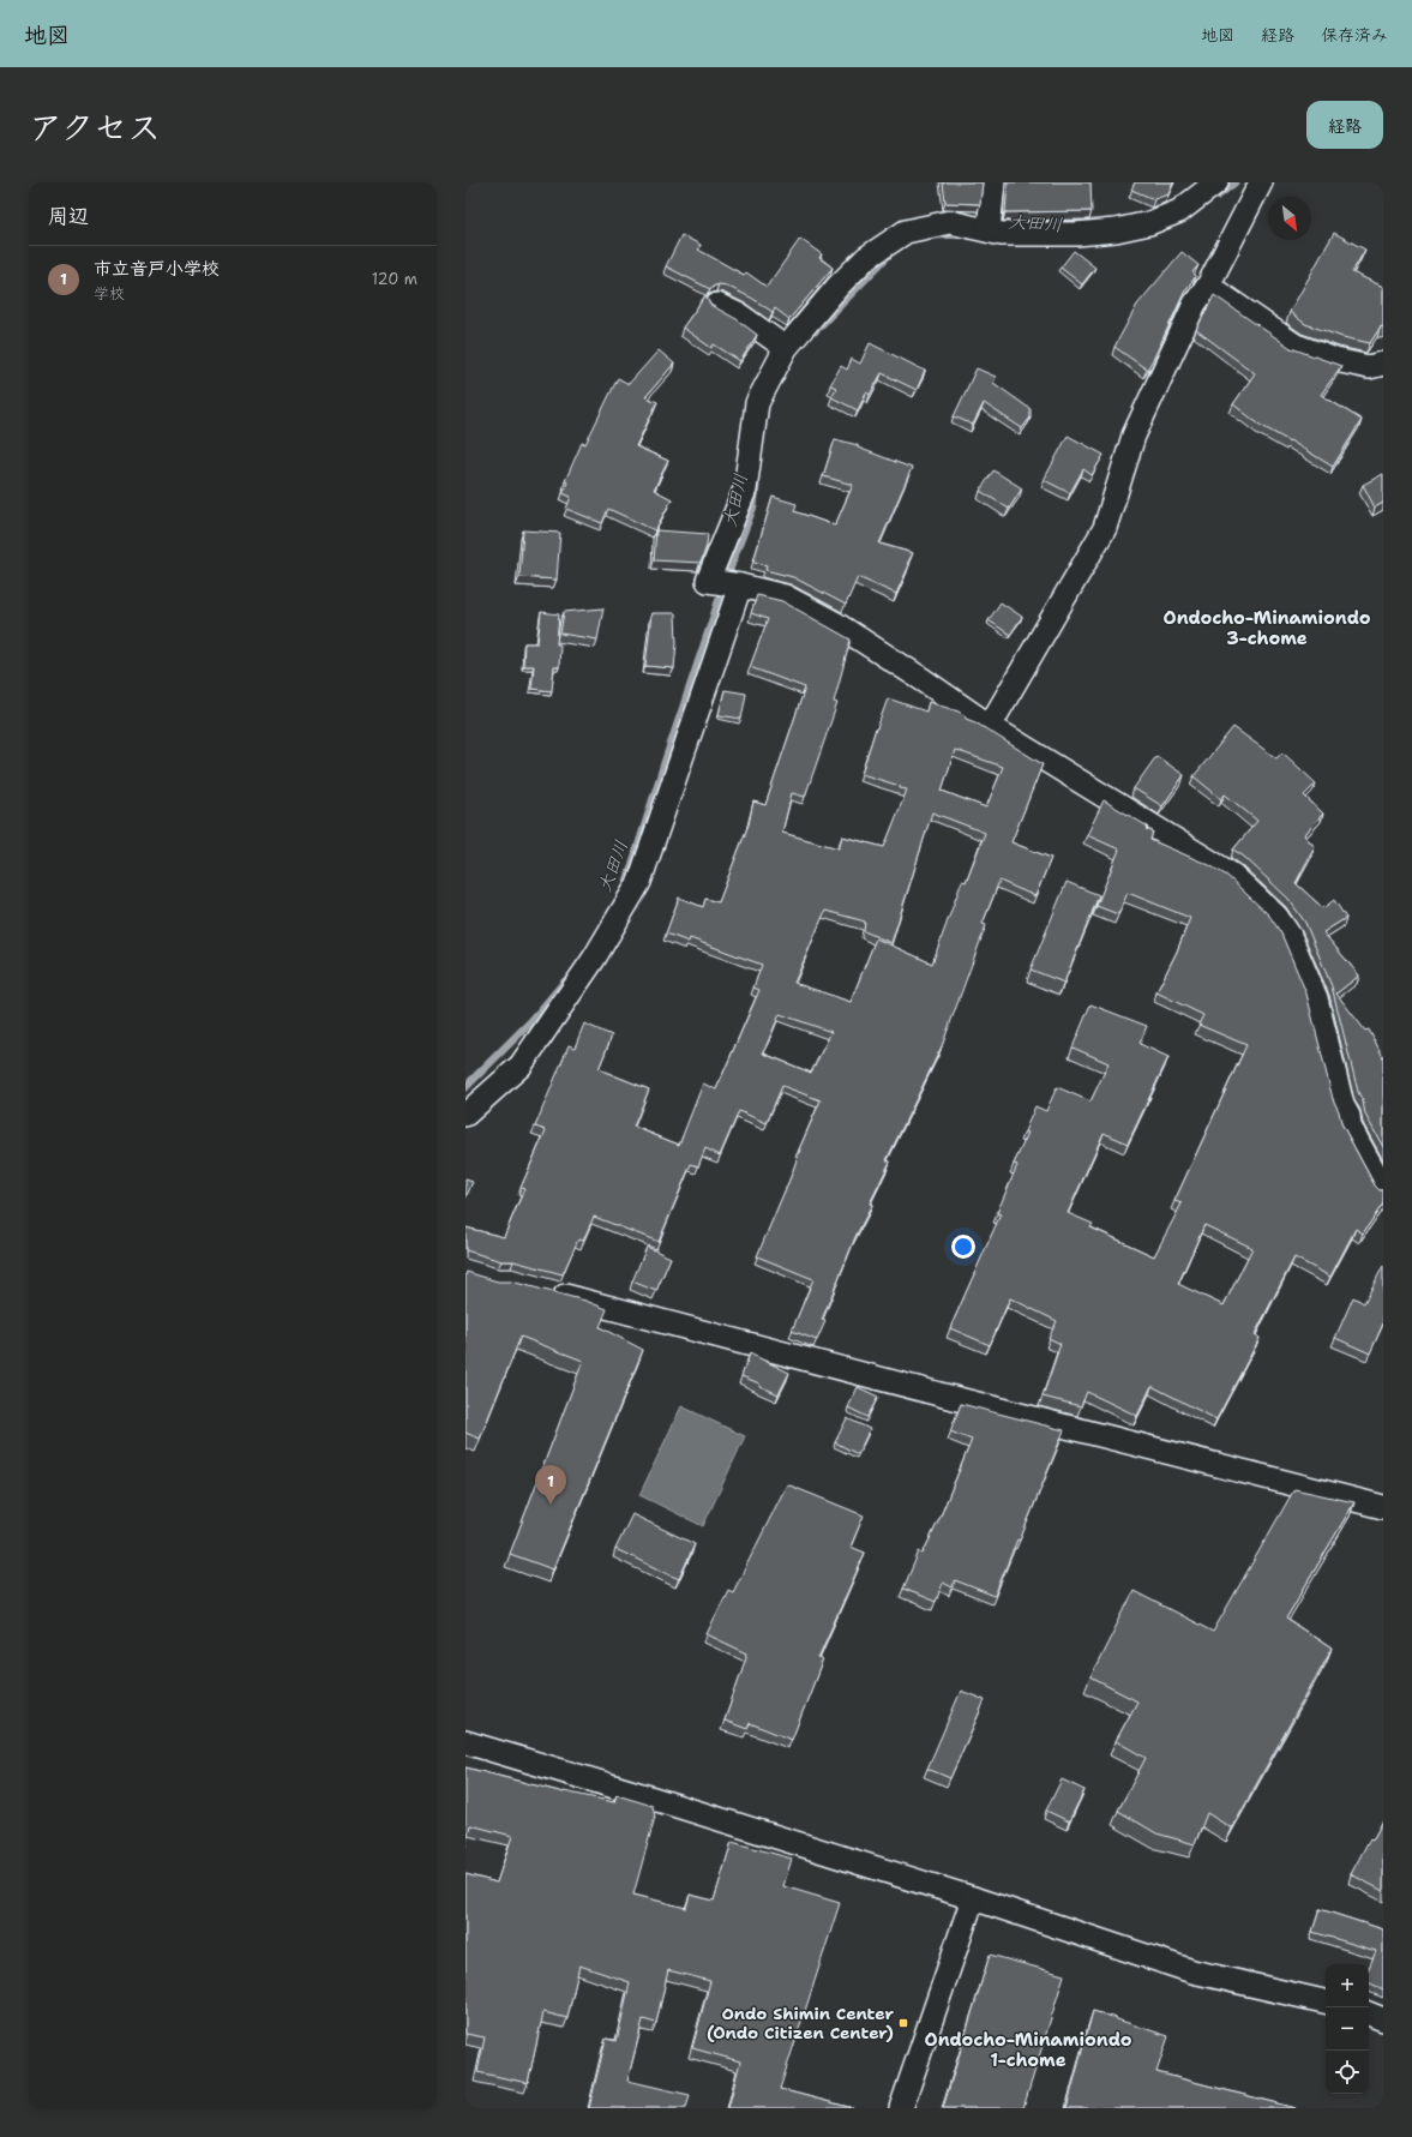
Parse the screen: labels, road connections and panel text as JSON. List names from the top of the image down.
{
  "districts": ["Ondocho-Minamiondo 3-chome", "Ondocho-Minamiondo 1-chome"],
  "water": ["大田川"],
  "places": {
    "transit": ["Ondo Shimin Center (Ondo Citizen Center)"]
  },
  "north": "bottom right",
  "page": {
    "header": "地図",
    "nav": ["地図", "経路", "保存済み"],
    "title": "アクセス",
    "buttons": "経路",
    "heading": "周辺",
    "list": [
      {
        "mark": "1",
        "name": "市立音戸小学校",
        "note": "学校",
        "value": "120 m"
      }
    ],
    "pins": "1",
    "map_buttons": ["+", "−"]
  }
}
